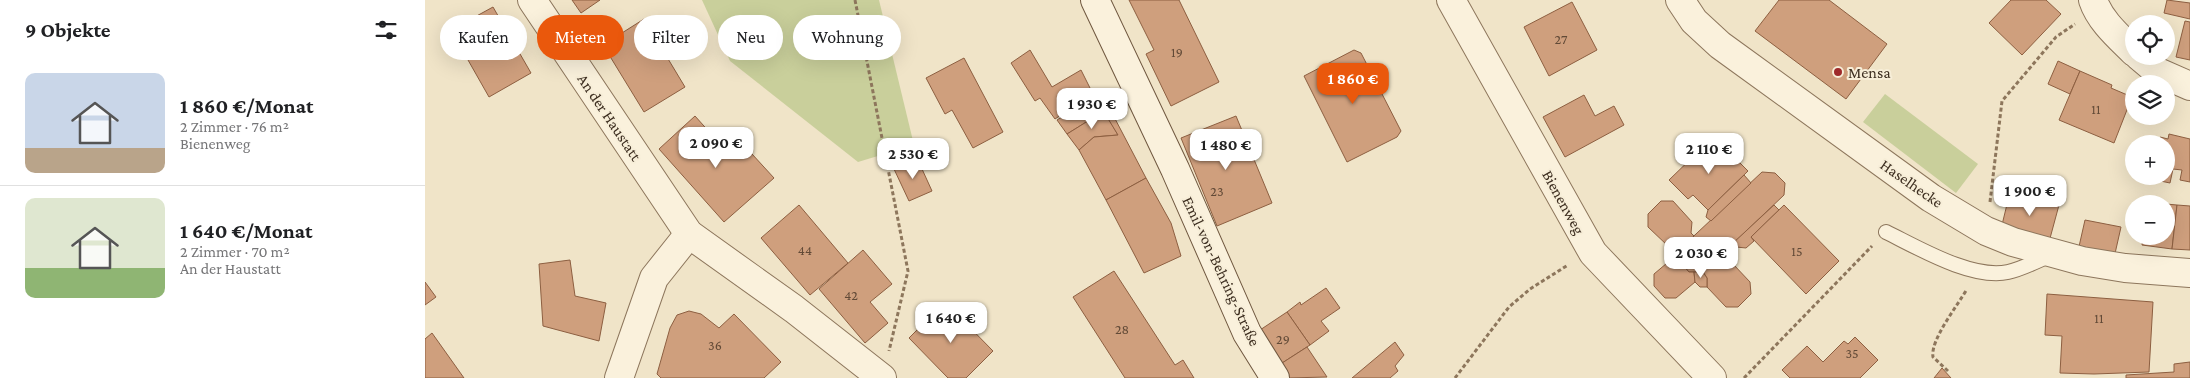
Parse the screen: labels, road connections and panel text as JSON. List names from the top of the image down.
{
  "streets": {
    "street": [
      "An der Haustatt",
      "Haselhecke",
      "Bienenweg",
      "Emil-von-Behring-Straße"
    ]
  },
  "places": ["Mensa"],
  "house_numbers": [
    "27",
    "19",
    "11",
    "23",
    "44",
    "15",
    "42",
    "11",
    "28",
    "29",
    "36",
    "35"
  ],
  "page": {
    "heading": "9 Objekte",
    "map_buttons": ["+", "−"],
    "chip": [
      "Kaufen",
      "Mieten",
      "Filter",
      "Neu",
      "Wohnung"
    ],
    "list": [
      {
        "name": "1 860 €/Monat",
        "note": "2 Zimmer · 76 m² · Bienenweg"
      },
      {
        "name": "1 640 €/Monat",
        "note": "2 Zimmer · 70 m² · An der Haustatt"
      }
    ],
    "price": [
      "1 860 €",
      "1 930 €",
      "2 090 €",
      "1 480 €",
      "2 110 €",
      "2 530 €",
      "1 900 €",
      "2 030 €",
      "1 640 €"
    ]
  }
}
